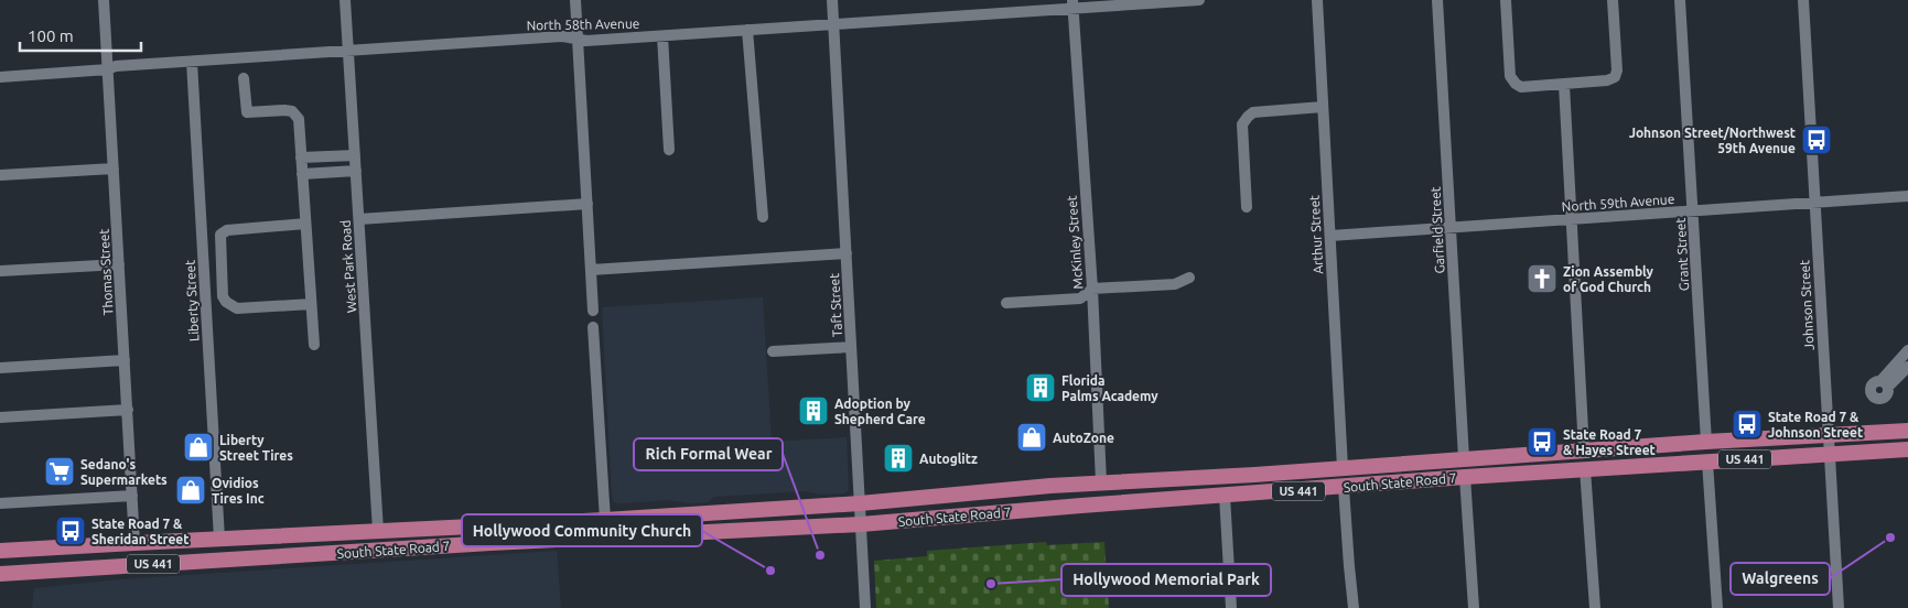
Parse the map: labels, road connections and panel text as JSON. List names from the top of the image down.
{
  "streets": {
    "main road": ["US 441", "South State Road 7"],
    "street": [
      "North 58th Avenue",
      "North 59th Avenue",
      "Garfield Street",
      "Arthur Street",
      "McKinley Street",
      "Grant Street",
      "West Park Road",
      "Thomas Street",
      "Liberty Street",
      "Taft Street",
      "Johnson Street"
    ]
  },
  "crossings": [
    ["North 58th Avenue", "McKinley Street"],
    ["North 58th Avenue", "West Park Road"],
    ["North 58th Avenue", "Thomas Street"],
    ["North 58th Avenue", "Liberty Street"],
    ["North 58th Avenue", "Taft Street"],
    ["North 59th Avenue", "Garfield Street"],
    ["North 59th Avenue", "Arthur Street"],
    ["North 59th Avenue", "Grant Street"],
    ["North 59th Avenue", "Johnson Street"],
    ["Garfield Street", "South State Road 7"],
    ["Arthur Street", "South State Road 7"],
    ["McKinley Street", "South State Road 7"],
    ["Grant Street", "South State Road 7"],
    ["West Park Road", "South State Road 7"],
    ["Thomas Street", "South State Road 7"],
    ["Liberty Street", "South State Road 7"],
    ["Taft Street", "South State Road 7"],
    ["Johnson Street", "South State Road 7"]
  ],
  "places": {
    "bus stop": [
      "Johnson Street/Northwest 59th Avenue",
      "State Road 7 & Johnson Street",
      "State Road 7 & Hayes Street",
      "State Road 7 & Sheridan Street"
    ],
    "church": ["Zion Assembly of God Church"],
    "building": ["Florida Palms Academy", "Adoption by Shepherd Care", "Autoglitz"],
    "shop": ["AutoZone", "Liberty Street Tires", "Ovidios Tires Inc"],
    "supermarket": ["Sedano's Supermarkets"],
    "other": [
      "Walgreens",
      "Rich Formal Wear",
      "Hollywood Community Church",
      "Hollywood Memorial Park"
    ]
  },
  "scale_bar": "100 m"
}
